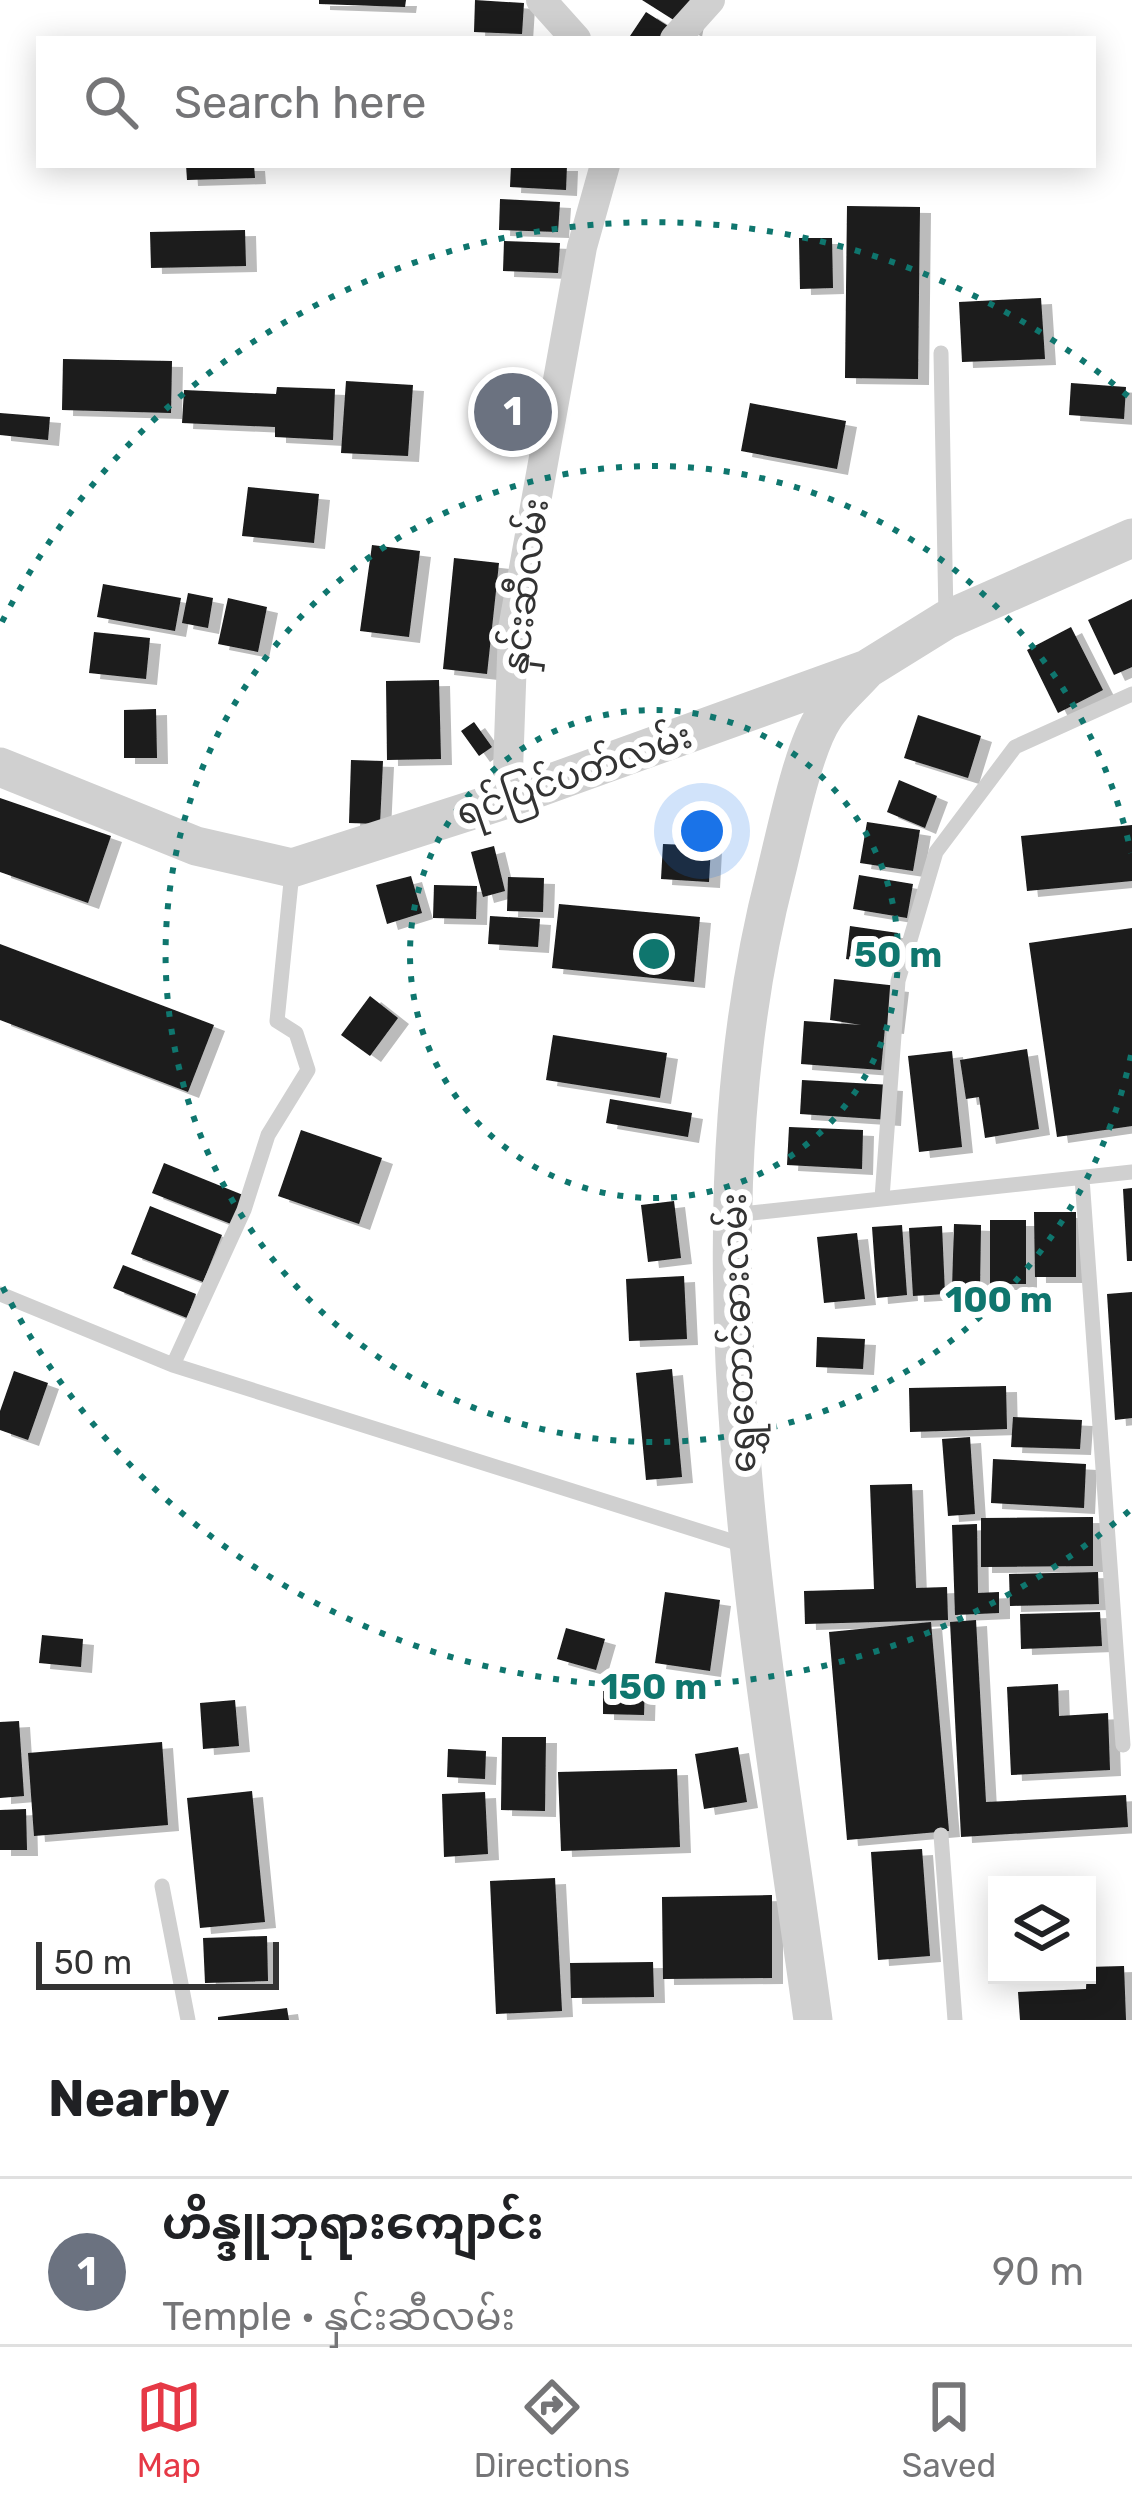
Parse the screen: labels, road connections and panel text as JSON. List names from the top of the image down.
{
  "streets": {
    "street": ["နှင်းဆီလမ်း", "ရင်ပြင်ပတ်လမ်း", "ရွှေတောင်ဓားလမ်း"]
  },
  "crossings": [
    ["နှင်းဆီလမ်း", "ရင်ပြင်ပတ်လမ်း"],
    ["ရင်ပြင်ပတ်လမ်း", "ရွှေတောင်ဓားလမ်း"]
  ],
  "scale_bar": "50 m",
  "page": {
    "search": "Search here",
    "pins": "1",
    "scale": "50 m",
    "heading": "Nearby",
    "list": [
      {
        "mark": "1",
        "name": "ဟိန္ဒူဘုရားကျောင်း",
        "note": "Temple · နှင်းဆီလမ်း",
        "value": "90 m"
      }
    ],
    "nav": ["Map", "Directions", "Saved"]
  },
  "rings": ["50 m", "100 m", "150 m"]
}
